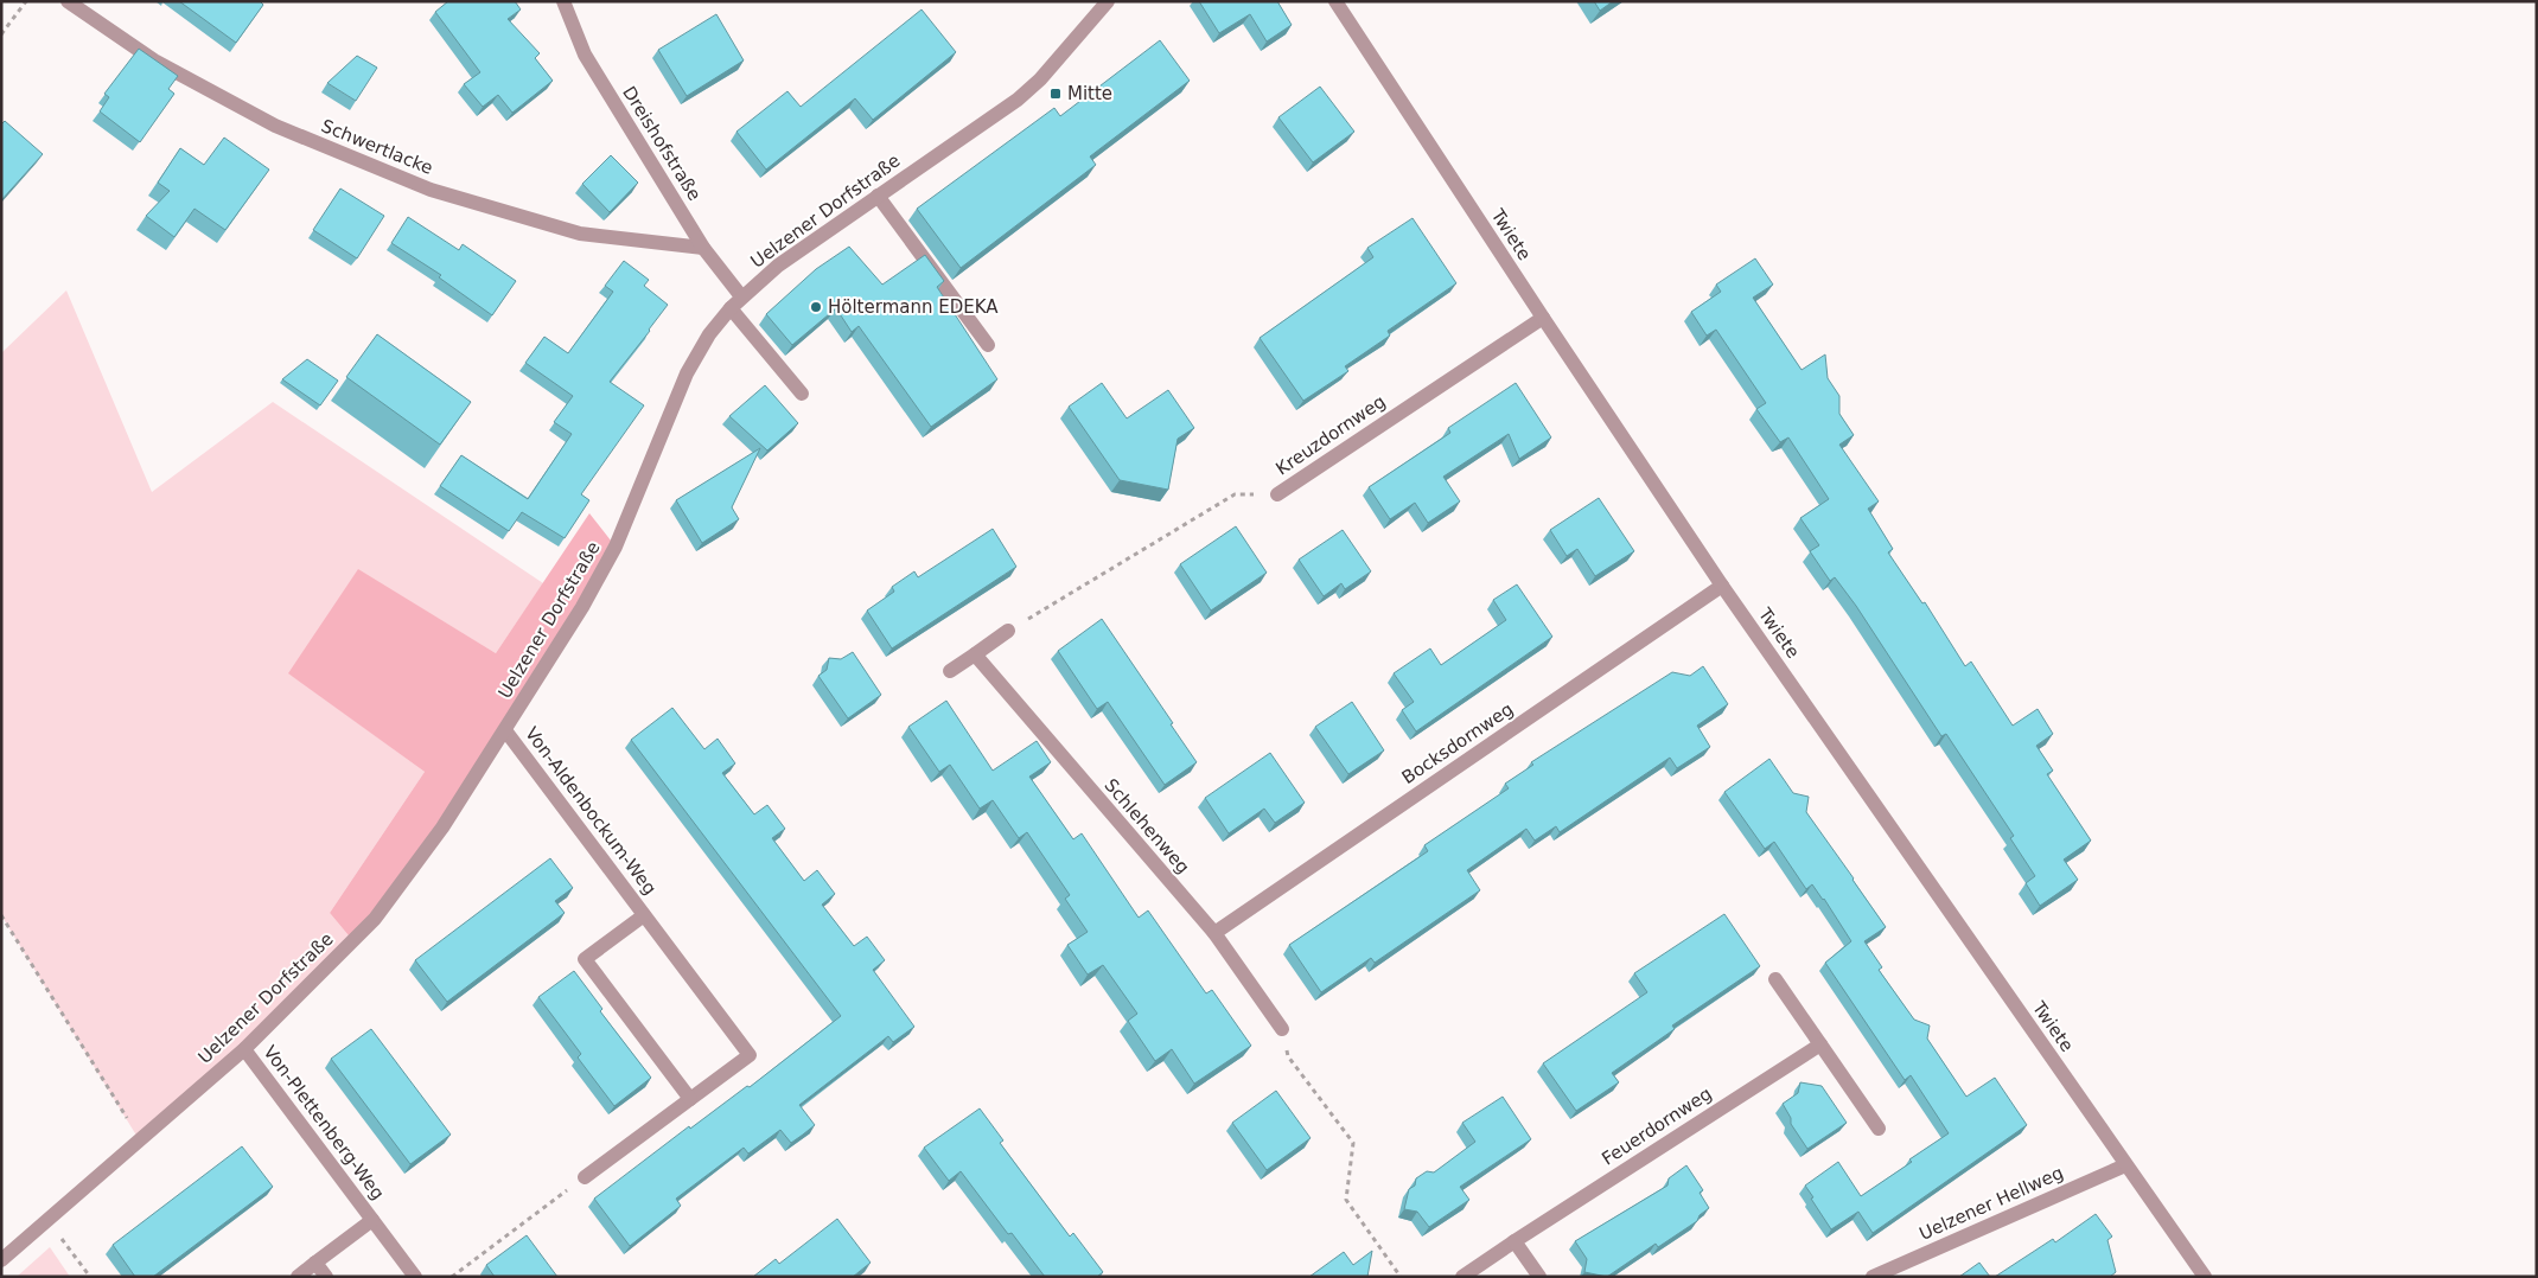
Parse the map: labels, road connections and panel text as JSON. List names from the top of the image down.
{
  "streets": {
    "street": [
      "Dreishofstraße",
      "Schwertlacke",
      "Uelzener Dorfstraße",
      "Twiete",
      "Kreuzdornweg",
      "Bocksdornweg",
      "Von-Aldenbockum-Weg",
      "Schlehenweg",
      "Von-Plettenberg-Weg",
      "Feuerdornweg",
      "Uelzener Hellweg"
    ]
  },
  "crossings": [
    ["Dreishofstraße", "Schwertlacke"],
    ["Dreishofstraße", "Uelzener Dorfstraße"],
    ["Uelzener Dorfstraße", "Von-Aldenbockum-Weg"],
    ["Uelzener Dorfstraße", "Von-Plettenberg-Weg"],
    ["Twiete", "Kreuzdornweg"],
    ["Twiete", "Bocksdornweg"],
    ["Twiete", "Uelzener Hellweg"],
    ["Bocksdornweg", "Schlehenweg"]
  ],
  "places": {
    "transit": ["Mitte"],
    "other": ["Höltermann EDEKA"]
  }
}
